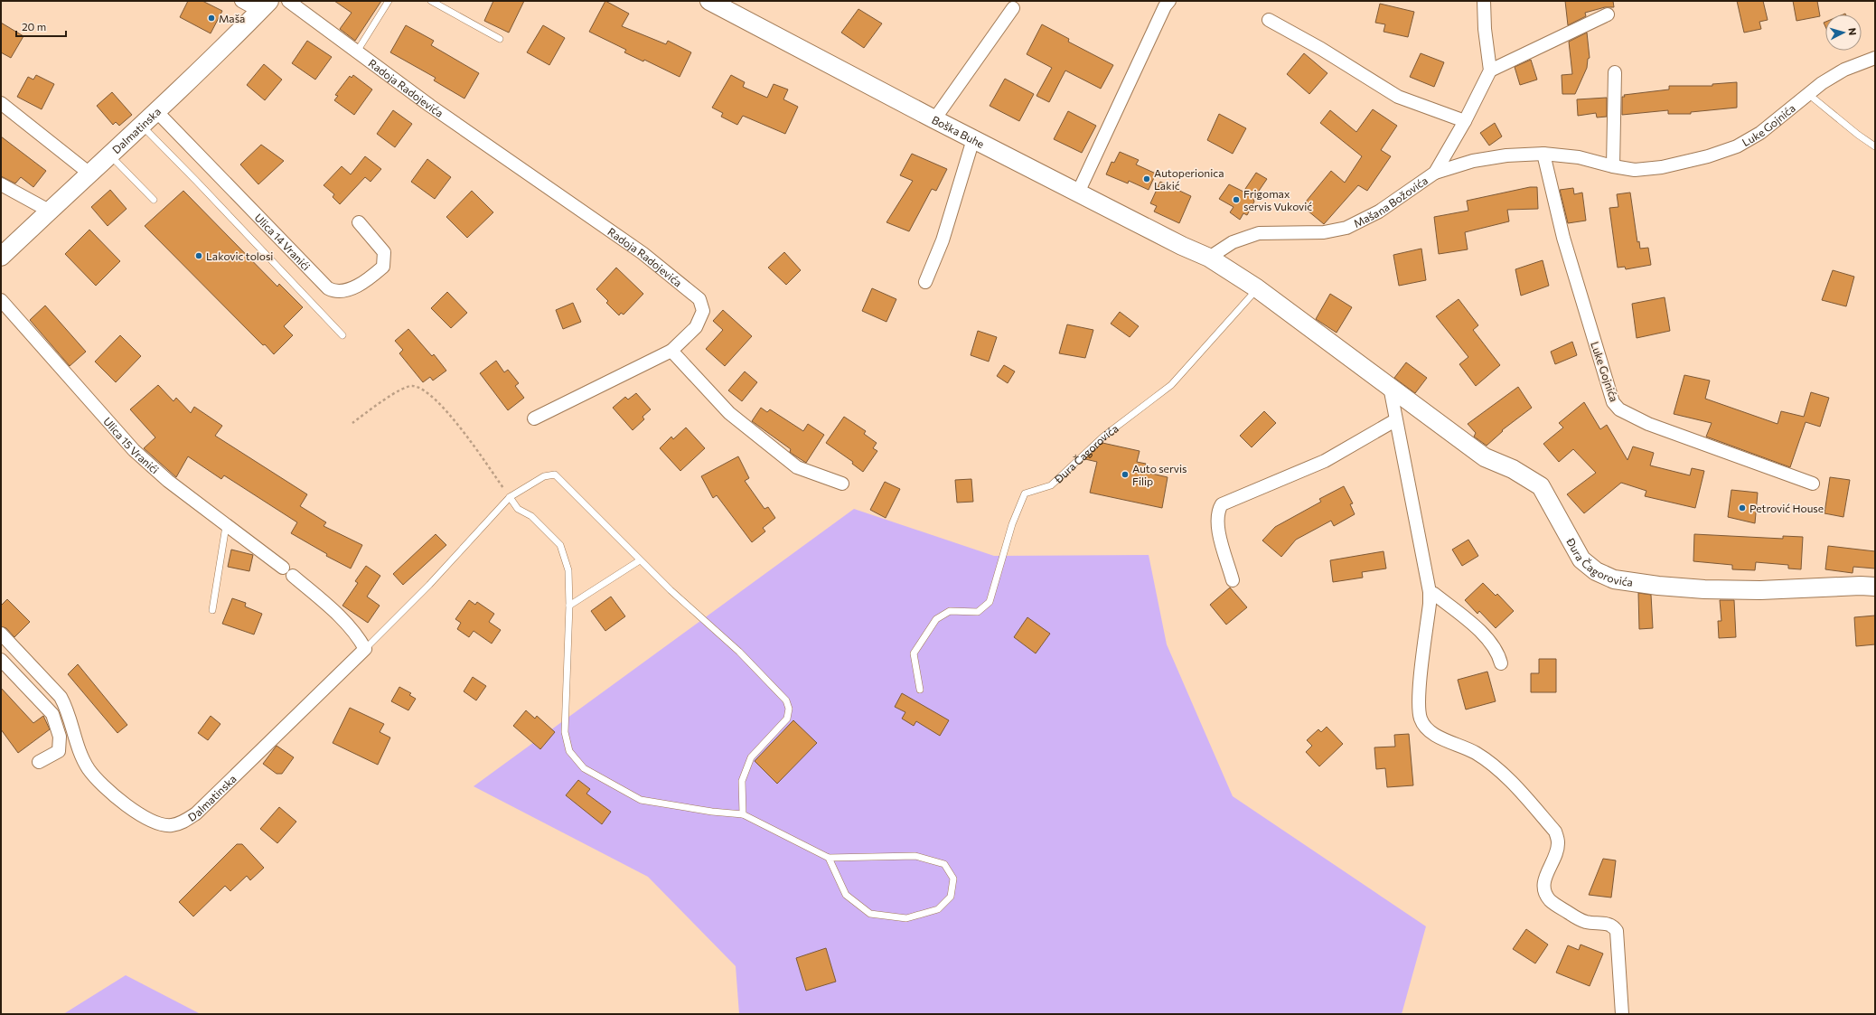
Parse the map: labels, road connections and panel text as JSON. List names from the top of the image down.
{
  "streets": {
    "street": [
      "Radoja Radojevića",
      "Luke Gojnića",
      "Dalmatinska",
      "Boška Buhe",
      "Mašana Božovića",
      "Ulica 14 Vranići",
      "Ulica 15 Vranići",
      "Đura Čagorovića"
    ]
  },
  "crossings": [
    ["Luke Gojnića", "Mašana Božovića"],
    ["Dalmatinska", "Ulica 14 Vranići"],
    ["Dalmatinska", "Ulica 15 Vranići"],
    ["Boška Buhe", "Mašana Božovića"],
    ["Boška Buhe", "Đura Čagorovića"],
    ["Mašana Božovića", "Đura Čagorovića"]
  ],
  "places": [
    "Maša",
    "Autoperionica Lakić",
    "Frigomax servis Vuković",
    "Lakovic tolosi",
    "Auto servis Filip",
    "Petrović House"
  ],
  "scale_bar": "20 m",
  "north": "right"
}
